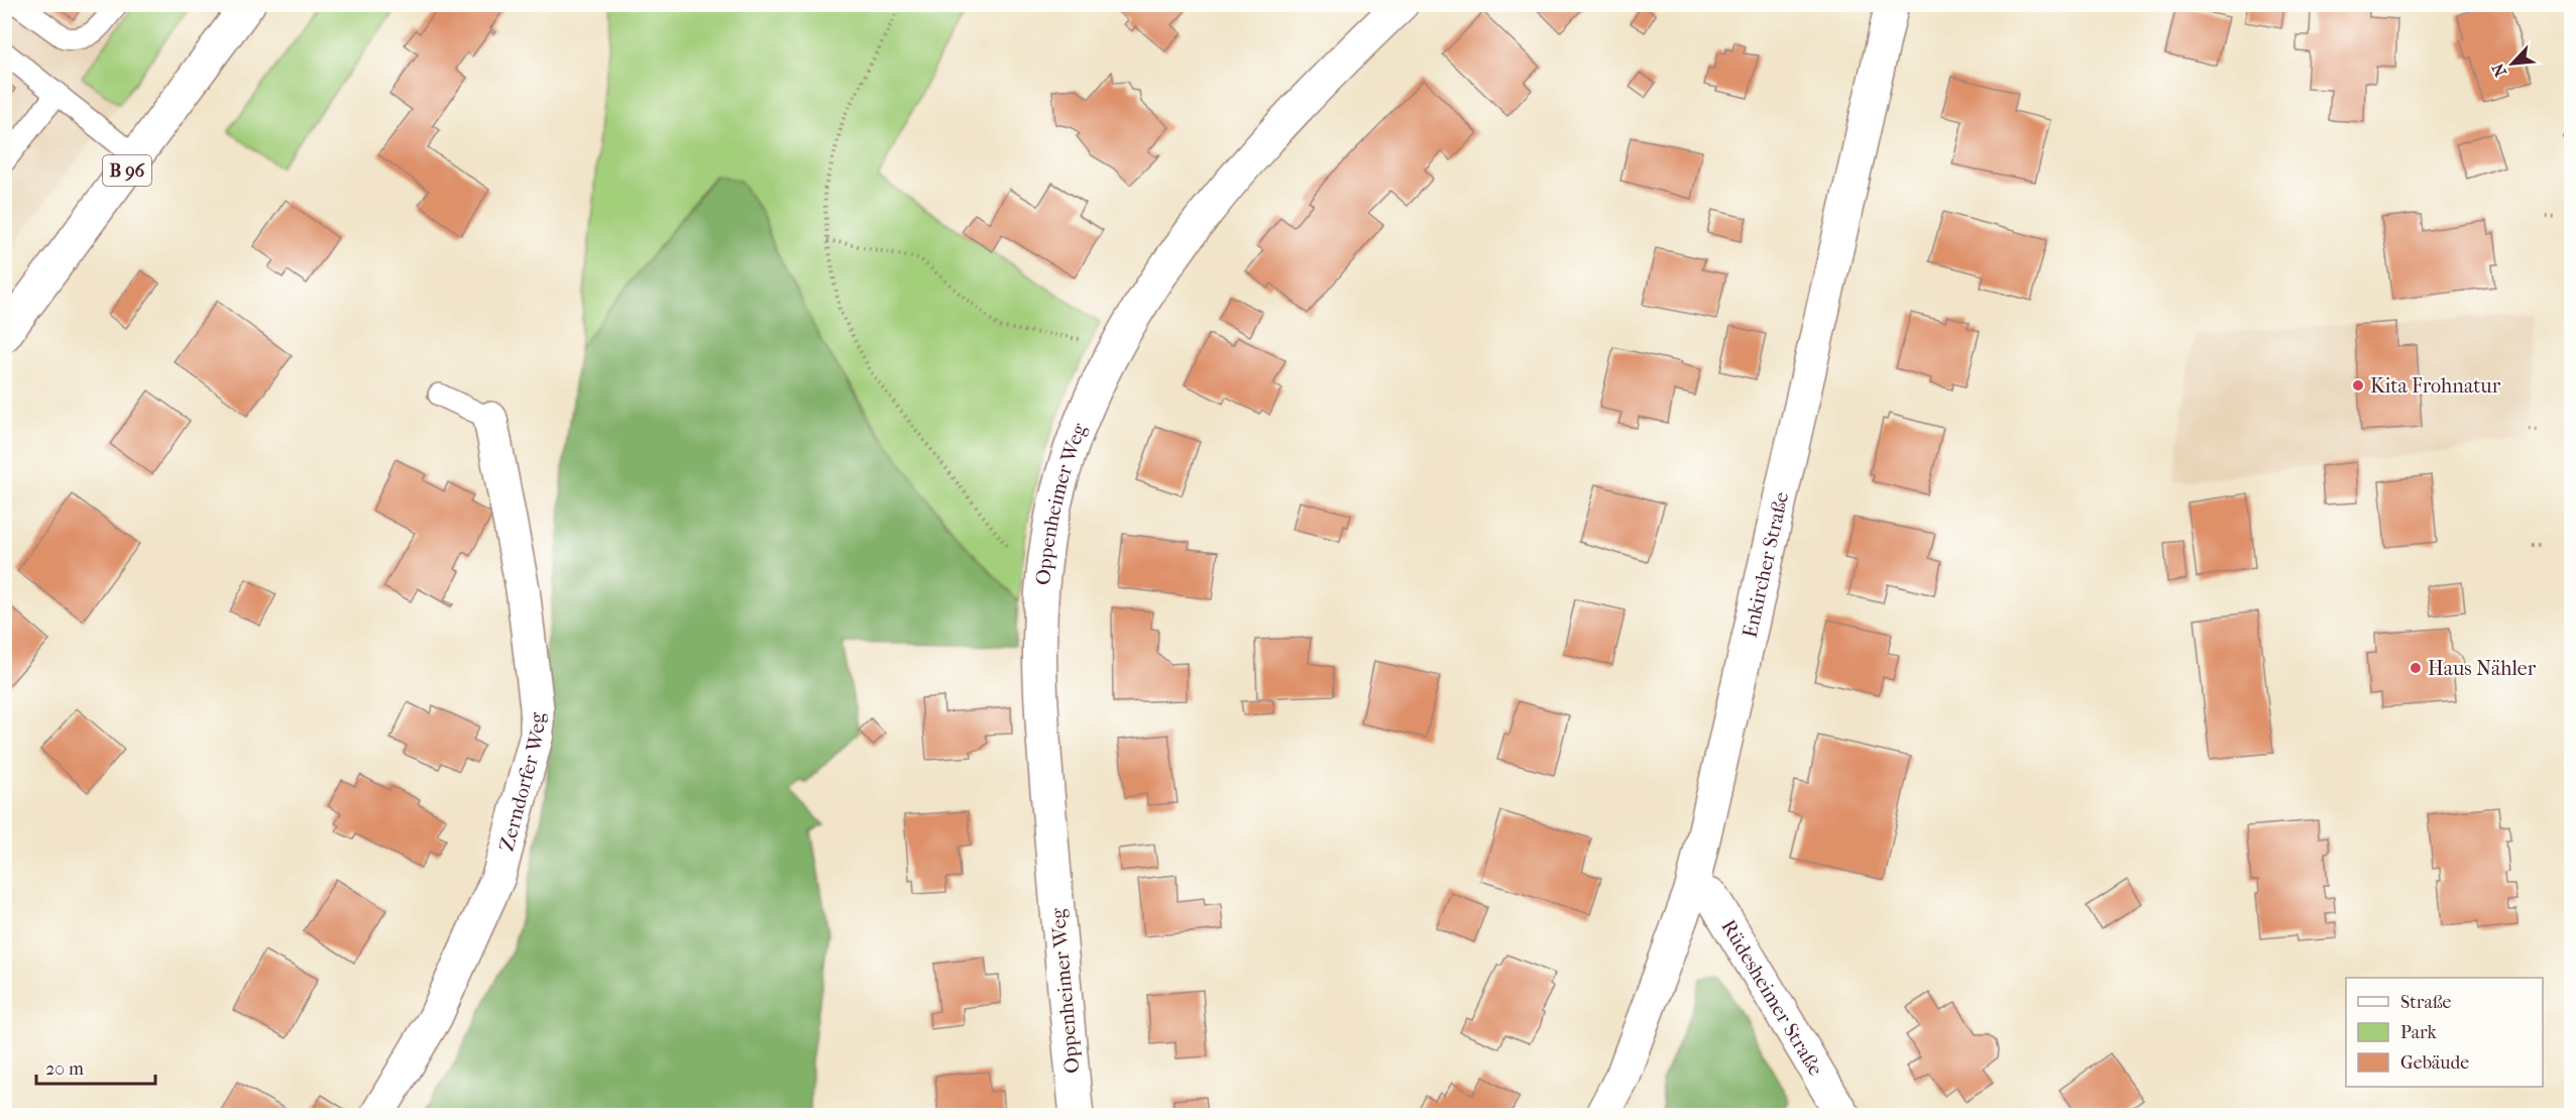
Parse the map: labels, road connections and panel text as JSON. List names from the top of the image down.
{
  "streets": {
    "street": [
      "B 96",
      "Oppenheimer Weg",
      "Enkircher Straße",
      "Zerndorfer Weg",
      "Rüdesheimer Straße"
    ]
  },
  "crossings": [
    ["Enkircher Straße", "Rüdesheimer Straße"]
  ],
  "places": ["Kita Frohnatur", "Haus Nähler"],
  "legend": ["Straße", "Park", "Gebäude"],
  "scale_bar": "20 m",
  "north": "bottom left"
}
